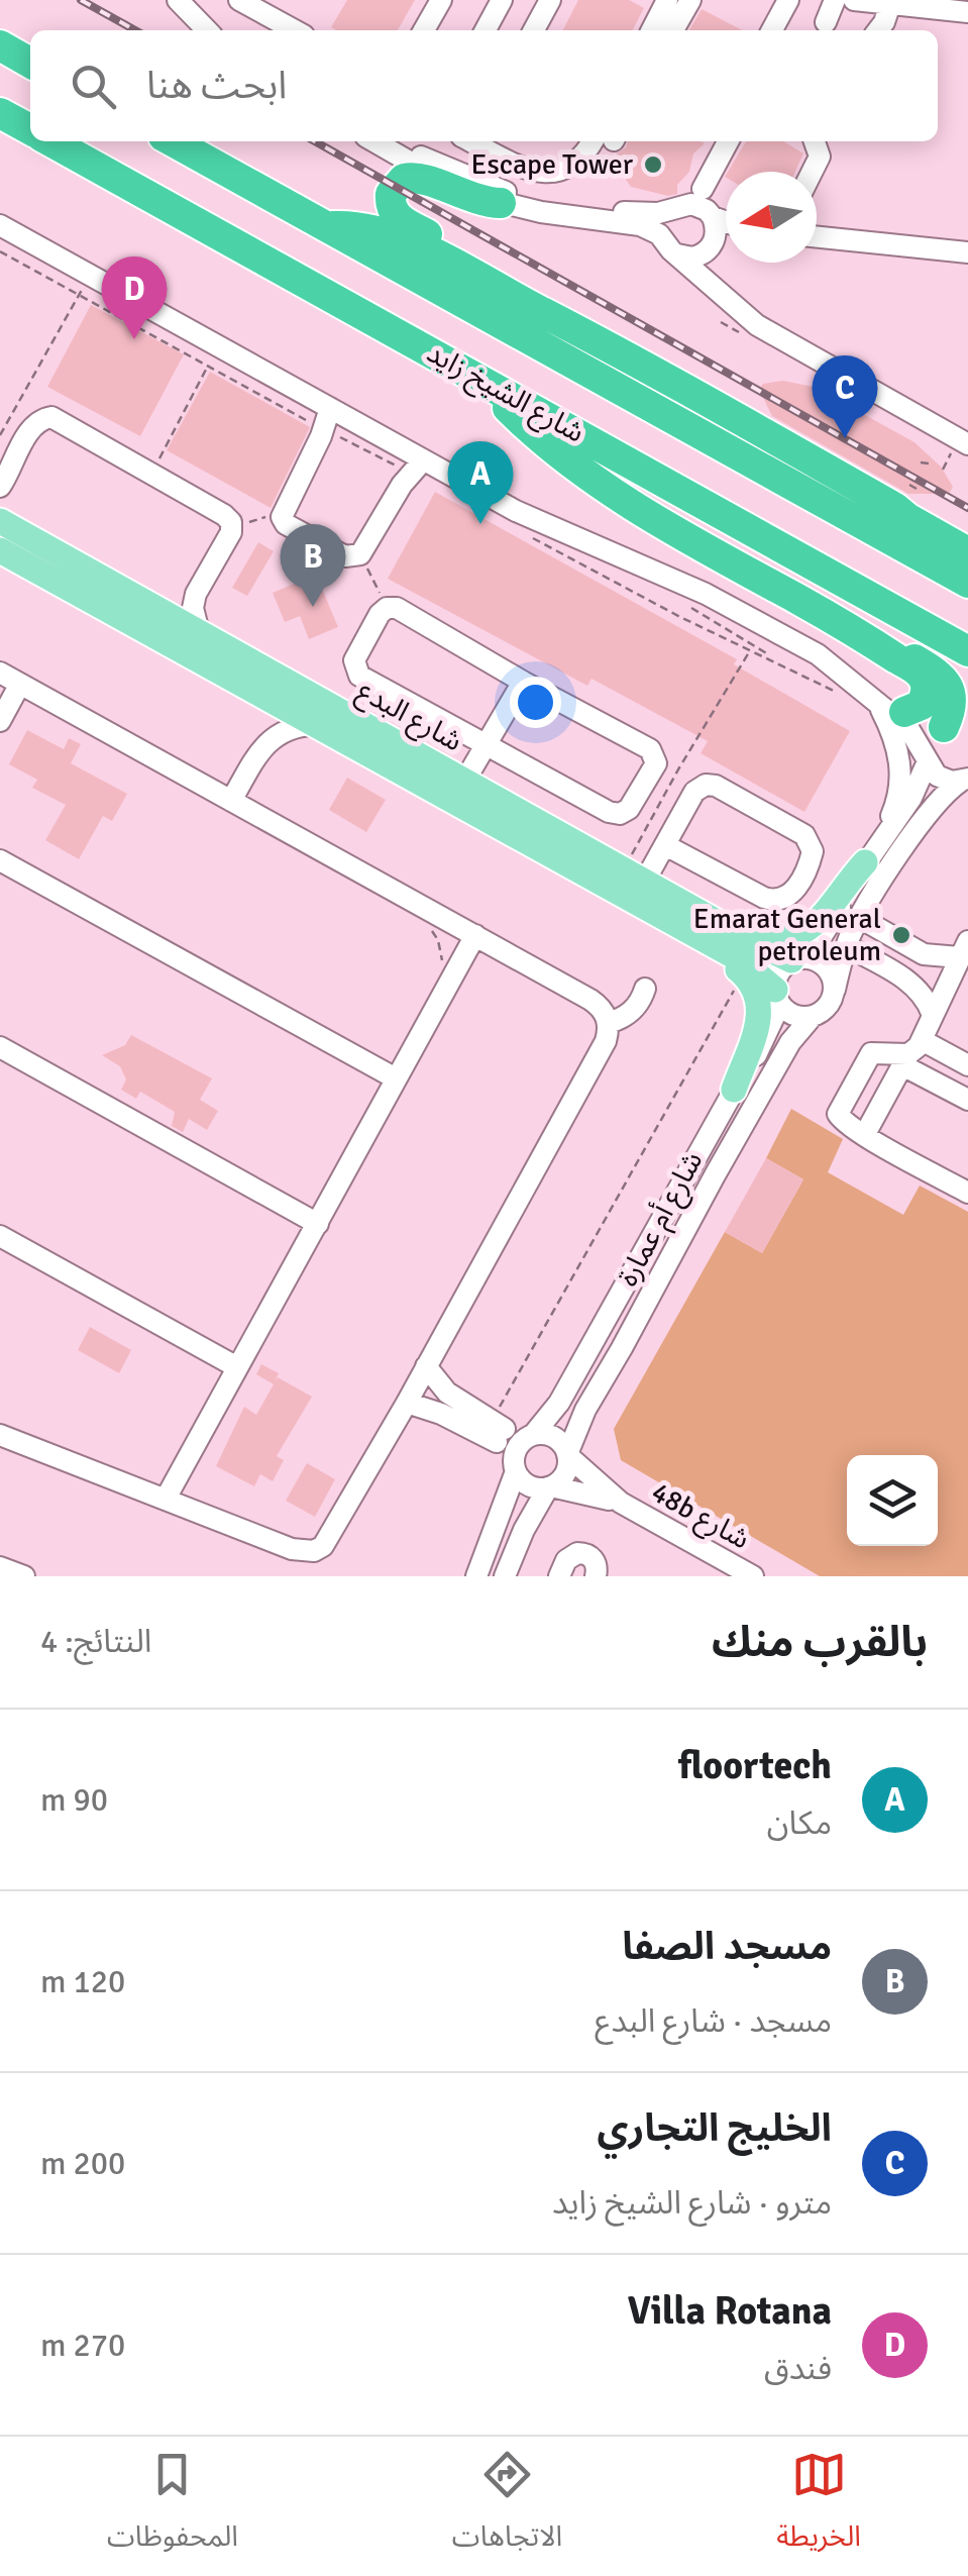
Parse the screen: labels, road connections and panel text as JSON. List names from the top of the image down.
{
  "streets": {
    "highway": ["شارع الشيخ زايد"],
    "main road": ["شارع البدع"],
    "street": ["شارع أم عمارة", "48b شارع"]
  },
  "crossings": [
    ["شارع البدع", "شارع أم عمارة"],
    ["شارع أم عمارة", "48b شارع"]
  ],
  "places": ["Escape Tower", "Emarat General petroleum"],
  "north": "left",
  "page": {
    "search": "ابحث هنا",
    "pins": [
      "D",
      "C",
      "A",
      "B"
    ],
    "heading": ["بالقرب منك", "النتائج: 4"],
    "list": [
      {
        "mark": "A",
        "name": "floortech",
        "note": "مكان",
        "value": "90 m"
      },
      {
        "mark": "B",
        "name": "مسجد الصفا",
        "note": "مسجد · شارع البدع",
        "value": "120 m"
      },
      {
        "mark": "C",
        "name": "الخليج التجاري",
        "note": "مترو · شارع الشيخ زايد",
        "value": "200 m"
      },
      {
        "mark": "D",
        "name": "Villa Rotana",
        "note": "فندق",
        "value": "270 m"
      }
    ],
    "nav": ["الخريطة", "الاتجاهات", "المحفوظات"]
  }
}
